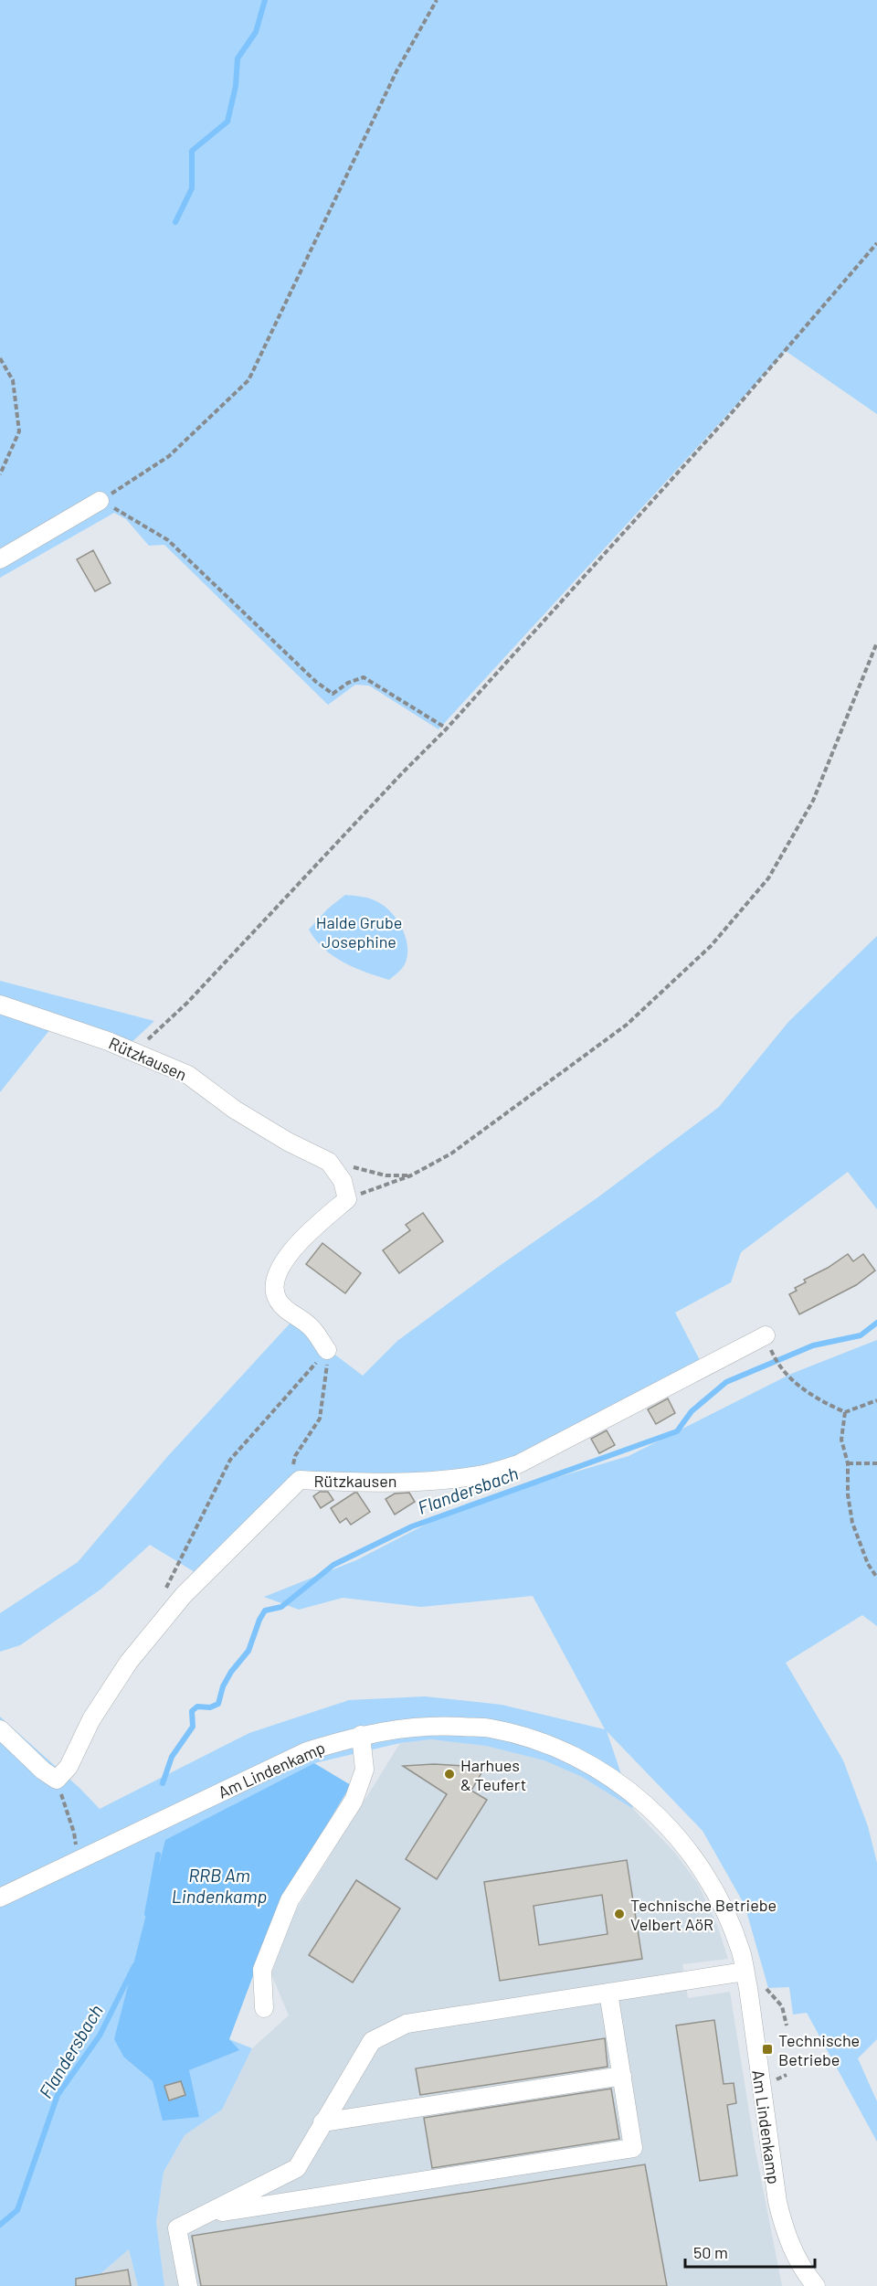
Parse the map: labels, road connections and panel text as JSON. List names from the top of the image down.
{
  "streets": {
    "street": ["Rützkausen", "Am Lindenkamp"]
  },
  "water": ["Flandersbach", "RRB Am Lindenkamp"],
  "parks": ["Halde Grube Josephine"],
  "places": {
    "other": ["Harhues & Teufert", "Technische Betriebe Velbert AöR"],
    "transit": ["Technische Betriebe"]
  },
  "scale_bar": "50 m"
}
